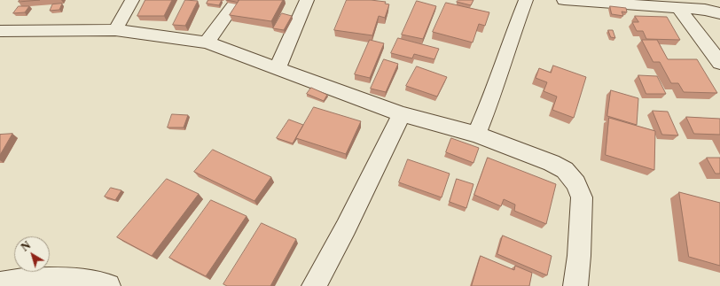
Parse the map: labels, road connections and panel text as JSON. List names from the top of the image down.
{
  "north": "top left"
}
